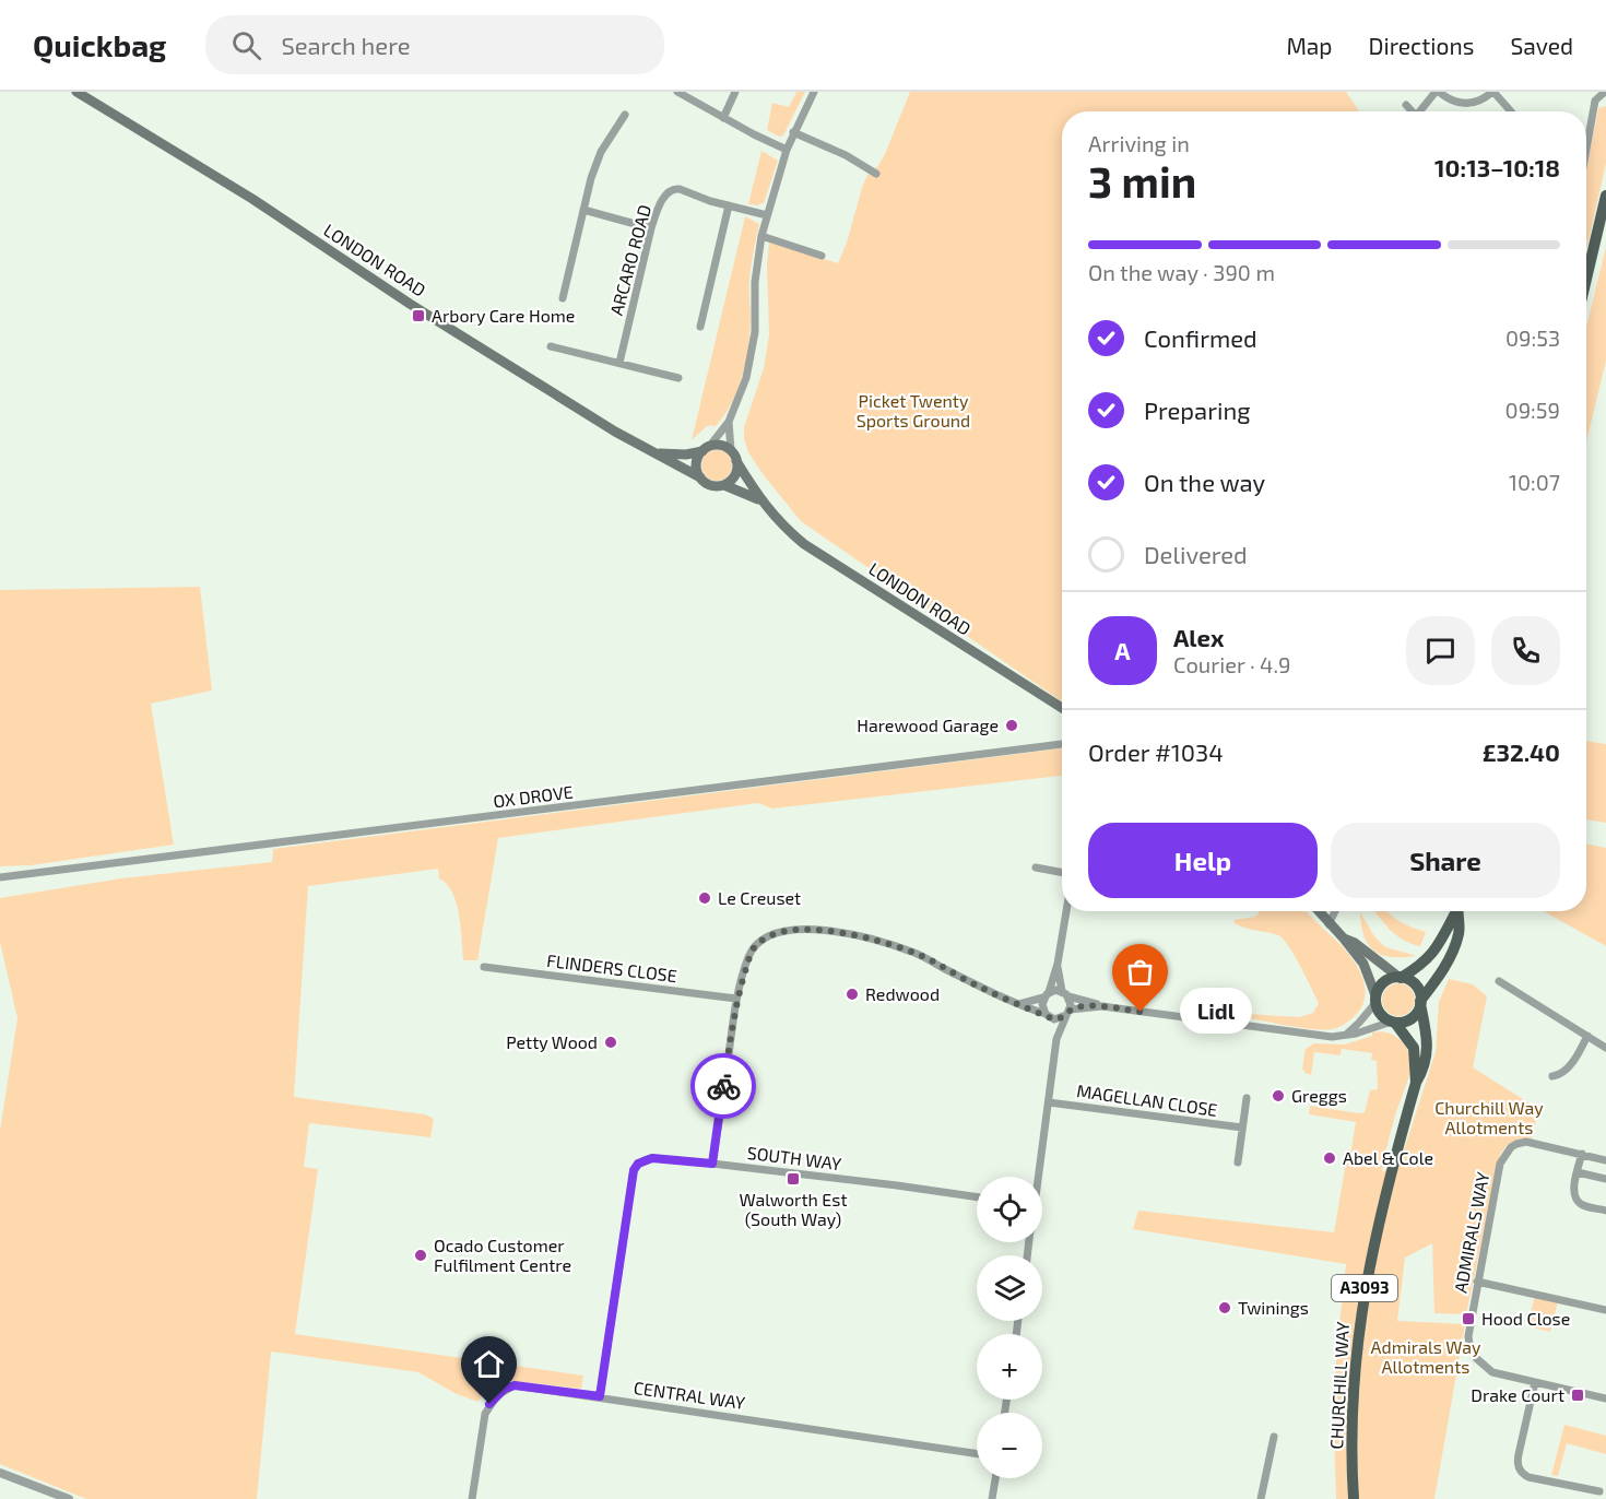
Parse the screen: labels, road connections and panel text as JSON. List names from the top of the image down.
{
  "streets": {
    "main road": ["LONDON ROAD", "A3093", "CHURCHILL WAY"],
    "street": [
      "ARCARO ROAD",
      "OX DROVE",
      "FLINDERS CLOSE",
      "MAGELLAN CLOSE",
      "SOUTH WAY",
      "ADMIRALS WAY",
      "CENTRAL WAY"
    ]
  },
  "crossings": [
    ["SOUTH WAY", "CENTRAL WAY"]
  ],
  "parks": ["Picket Twenty Sports Ground", "Churchill Way Allotments", "Admirals Way Allotments"],
  "places": {
    "transit": [
      "Arbory Care Home",
      "Walworth Est (South Way)",
      "Hood Close",
      "Drake Court"
    ],
    "other": [
      "Harewood Garage",
      "Le Creuset",
      "Redwood",
      "Lidl",
      "Petty Wood",
      "Greggs",
      "Abel & Cole",
      "Ocado Customer Fulfilment Centre",
      "Twinings"
    ]
  },
  "page": {
    "header": "Quickbag",
    "search": "Search here",
    "nav": ["Map", "Directions", "Saved"],
    "heading": ["3 min", "Arriving in", "10:13–10:18"],
    "panel": [
      "Alex",
      "Courier · 4.9",
      "Order #1034",
      "£32.40"
    ],
    "bar": "On the way · 390 m",
    "list": [
      ["Confirmed", "09:53"],
      ["Preparing", "09:59"],
      ["On the way", "10:07"],
      "Delivered"
    ],
    "round": "A",
    "buttons": ["Help", "Share"],
    "bubble": "Lidl",
    "map_buttons": ["+", "−"]
  }
}
